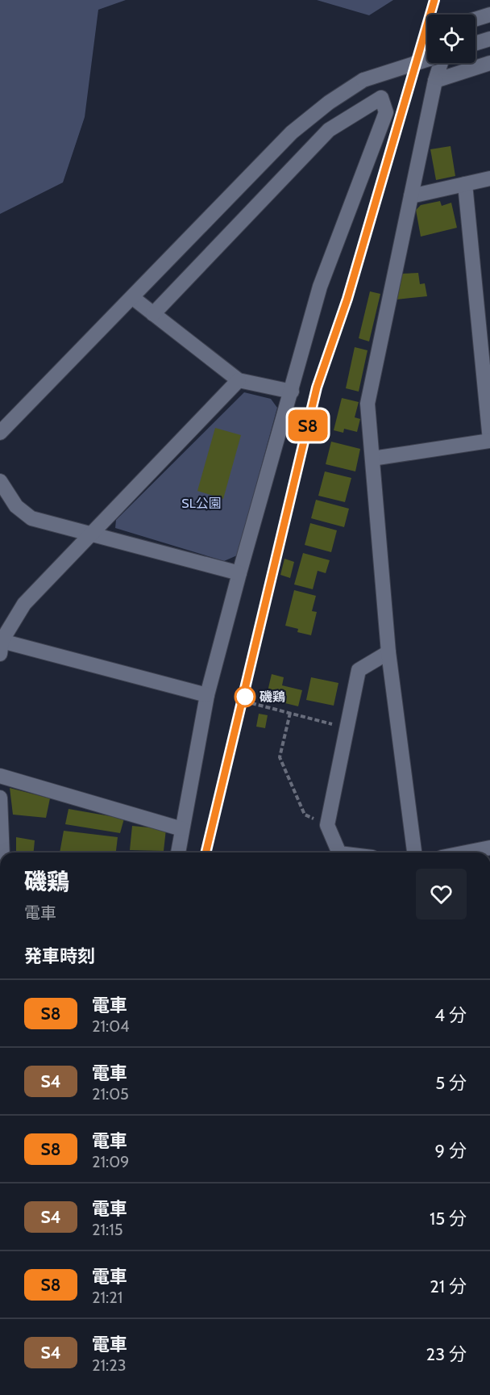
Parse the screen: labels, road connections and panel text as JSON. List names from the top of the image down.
{
  "parks": ["SL公園"],
  "places": ["磯鶏"],
  "page": {
    "on_map": "S8",
    "heading": [
      ["磯鶏", "電車"],
      "発車時刻"
    ],
    "list": [
      {
        "mark": "S8",
        "name": "電車",
        "note": "21:04",
        "value": "4 分"
      },
      {
        "mark": "S4",
        "name": "電車",
        "note": "21:05",
        "value": "5 分"
      },
      {
        "mark": "S8",
        "name": "電車",
        "note": "21:09",
        "value": "9 分"
      },
      {
        "mark": "S4",
        "name": "電車",
        "note": "21:15",
        "value": "15 分"
      },
      {
        "mark": "S8",
        "name": "電車",
        "note": "21:21",
        "value": "21 分"
      },
      {
        "mark": "S4",
        "name": "電車",
        "note": "21:23",
        "value": "23 分"
      }
    ]
  }
}
